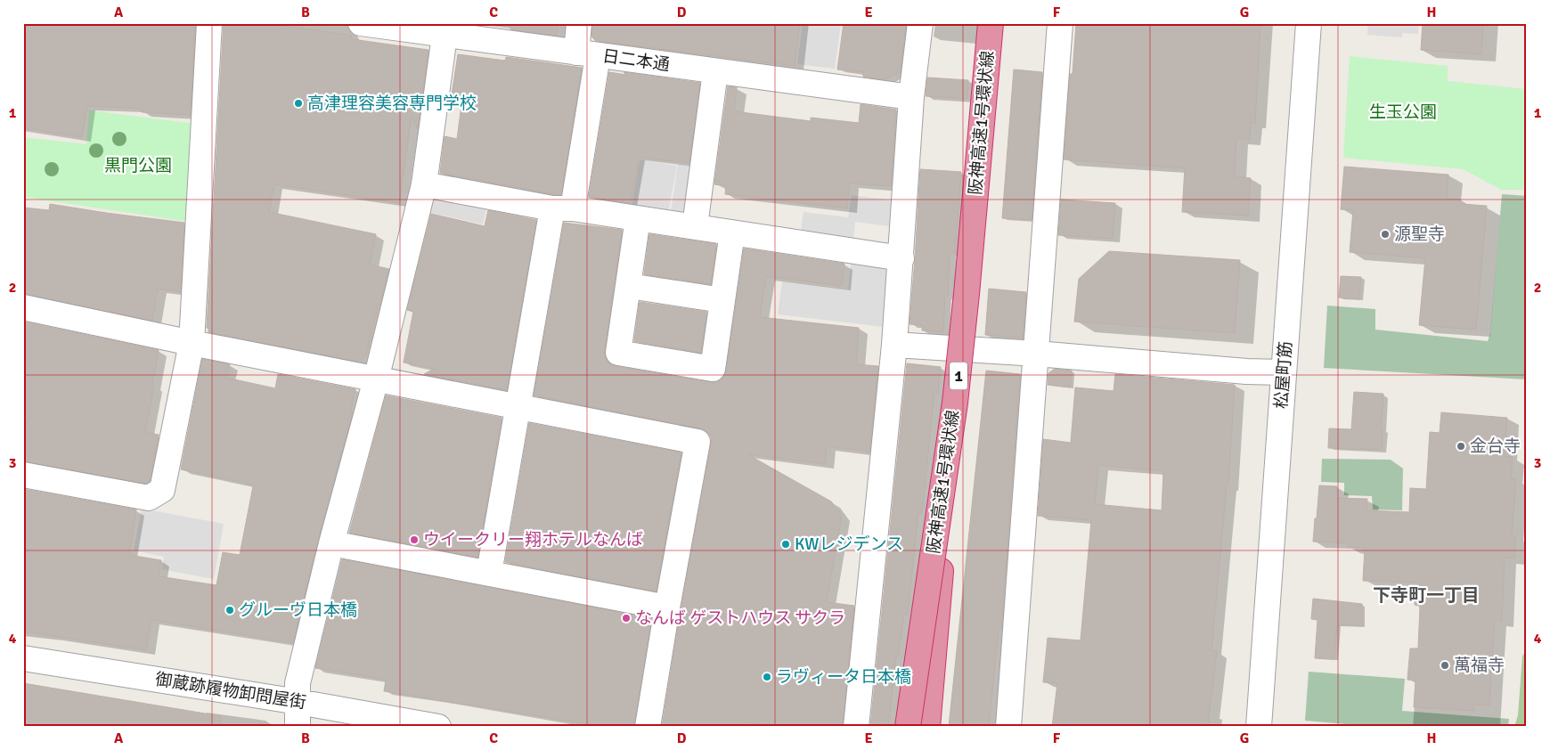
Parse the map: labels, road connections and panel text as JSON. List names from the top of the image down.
{
  "streets": {
    "highway": ["阪神高速1号環状線", "1"],
    "street": ["日二本通", "松屋町筋", "御蔵跡履物卸問屋街"]
  },
  "districts": ["下寺町一丁目"],
  "parks": ["生玉公園", "黒門公園"],
  "places": [
    "高津理容美容専門学校",
    "源聖寺",
    "金台寺",
    "ウイークリー翔ホテルなんば",
    "KWレジデンス",
    "グルーヴ日本橋",
    "なんば ゲストハウス サクラ",
    "萬福寺",
    "ラヴィータ日本橋"
  ],
  "grid": {
    "columns": [
      "A",
      "B",
      "C",
      "D",
      "E",
      "F",
      "G",
      "H"
    ],
    "rows": [
      "1",
      "2",
      "3",
      "4"
    ]
  }
}
